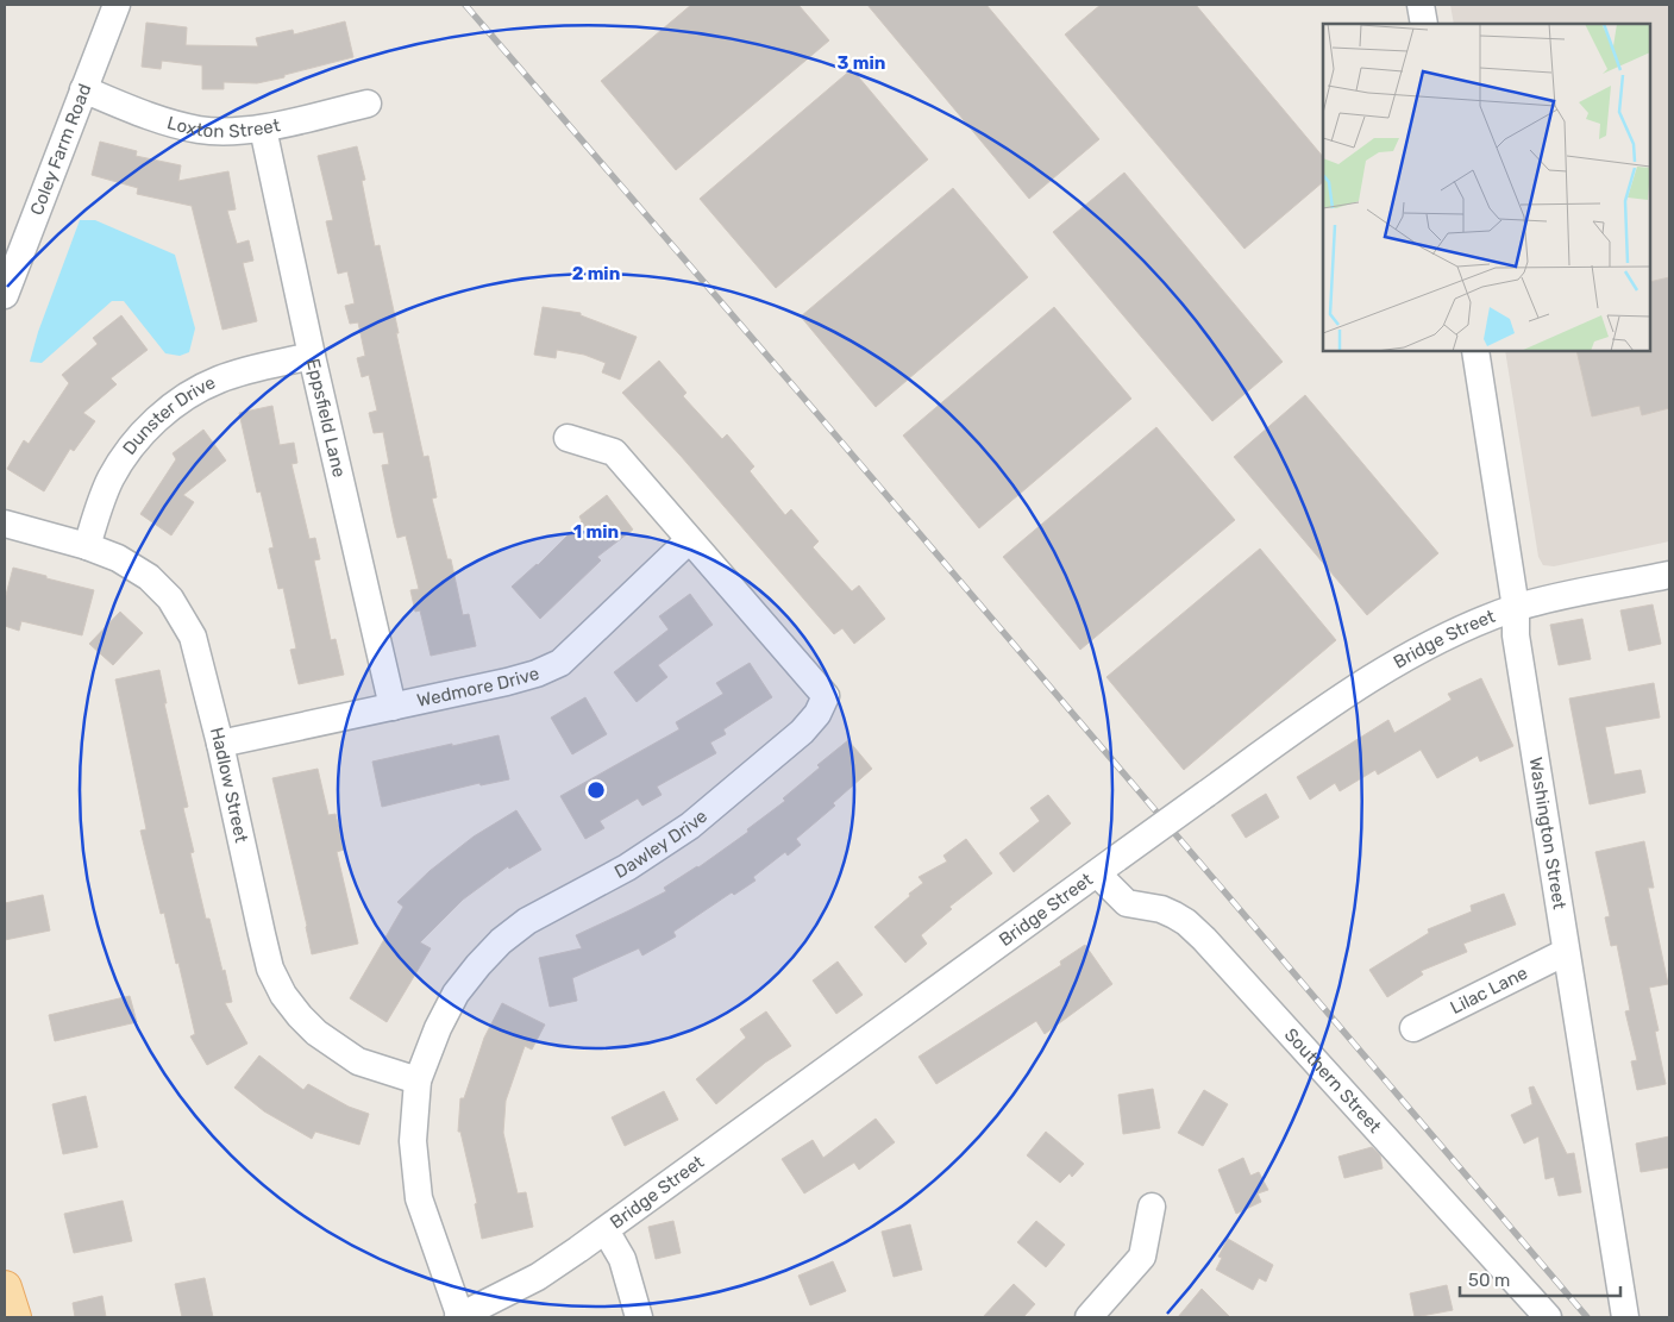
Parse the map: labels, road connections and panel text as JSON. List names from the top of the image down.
{
  "streets": {
    "street": [
      "Loxton Street",
      "Coley Farm Road",
      "Eppsfield Lane",
      "Dunster Drive",
      "Bridge Street",
      "Wedmore Drive",
      "Hadlow Street",
      "Washington Street",
      "Dawley Drive",
      "Lilac Lane",
      "Southern Street"
    ]
  },
  "crossings": [
    ["Loxton Street", "Coley Farm Road"],
    ["Loxton Street", "Eppsfield Lane"],
    ["Eppsfield Lane", "Dunster Drive"],
    ["Eppsfield Lane", "Wedmore Drive"],
    ["Dunster Drive", "Hadlow Street"],
    ["Bridge Street", "Washington Street"],
    ["Bridge Street", "Dawley Drive"],
    ["Bridge Street", "Southern Street"],
    ["Wedmore Drive", "Hadlow Street"],
    ["Wedmore Drive", "Dawley Drive"],
    ["Hadlow Street", "Dawley Drive"],
    ["Washington Street", "Lilac Lane"]
  ],
  "scale_bar": "50 m",
  "rings": ["3 min", "2 min", "1 min"]
}
